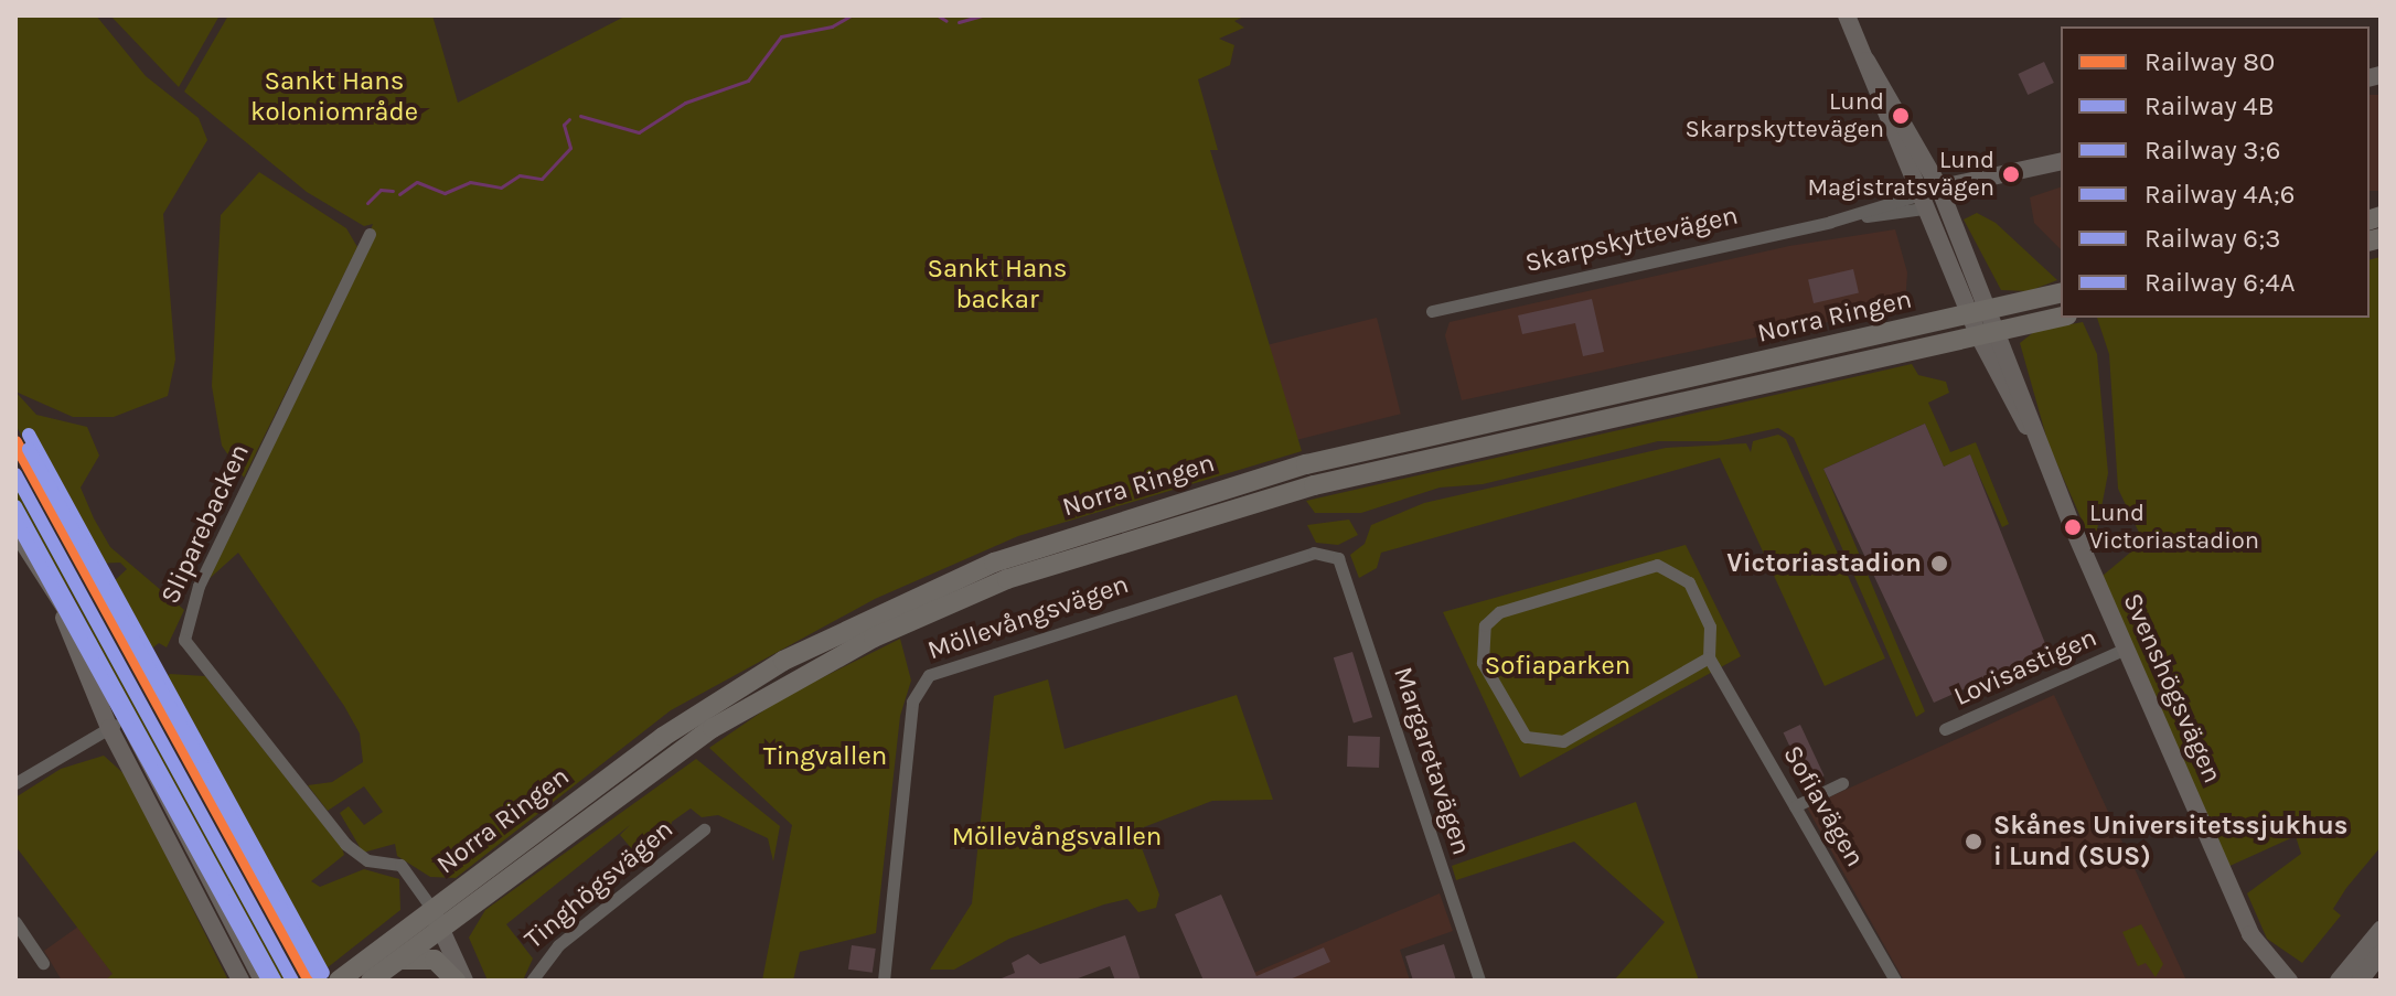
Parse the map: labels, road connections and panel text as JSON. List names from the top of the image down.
{
  "streets": {
    "main road": ["Skarpskyttevägen", "Norra Ringen", "Svenshögsvägen"],
    "street": [
      "Sliparebacken",
      "Möllevångsvägen",
      "Lovisastigen",
      "Margaretavägen",
      "Sofiavägen",
      "Tinghögsvägen"
    ]
  },
  "crossings": [
    ["Skarpskyttevägen", "Svenshögsvägen"],
    ["Norra Ringen", "Sliparebacken"],
    ["Norra Ringen", "Svenshögsvägen"],
    ["Möllevångsvägen", "Margaretavägen"],
    ["Lovisastigen", "Svenshögsvägen"]
  ],
  "parks": [
    "Sankt Hans koloniområde",
    "Sankt Hans backar",
    "Sofiaparken",
    "Tingvallen",
    "Möllevångsvallen"
  ],
  "places": [
    "Lund Skarpskyttevägen",
    "Lund Magistratsvägen",
    "Lund Victoriastadion",
    "Victoriastadion",
    "Skånes Universitetssjukhus i Lund (SUS)"
  ],
  "lines": [
    "rail line 3;6",
    "rail line 80",
    "rail line 6;3",
    "rail line 4B",
    "rail line 4A;6",
    "rail line 6;4A"
  ],
  "legend": [
    "Railway 80",
    "Railway 4B",
    "Railway 3;6",
    "Railway 4A;6",
    "Railway 6;3",
    "Railway 6;4A"
  ]
}
